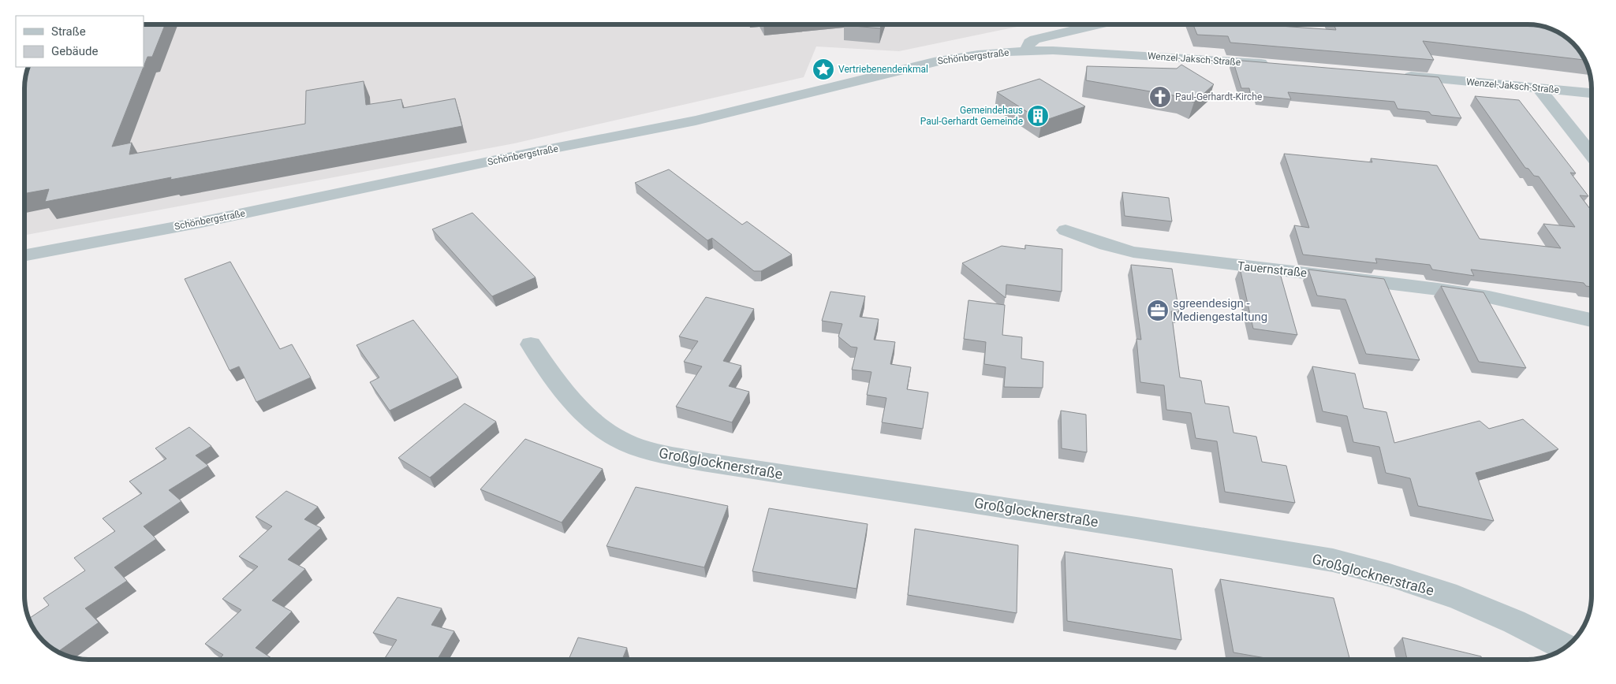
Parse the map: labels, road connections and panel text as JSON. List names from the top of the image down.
{
  "streets": {
    "street": [
      "Schönbergstraße",
      "Wenzel-Jaksch-Straße",
      "Tauernstraße",
      "Großglocknerstraße"
    ]
  },
  "crossings": [
    ["Schönbergstraße", "Wenzel-Jaksch-Straße"]
  ],
  "places": {
    "place": ["Vertriebenendenkmal"],
    "church": ["Paul-Gerhardt-Kirche"],
    "building": ["Gemeindehaus Paul-Gerhardt Gemeinde"],
    "office": ["sgreendesign - Mediengestaltung"]
  },
  "legend": ["Straße", "Gebäude"]
}
